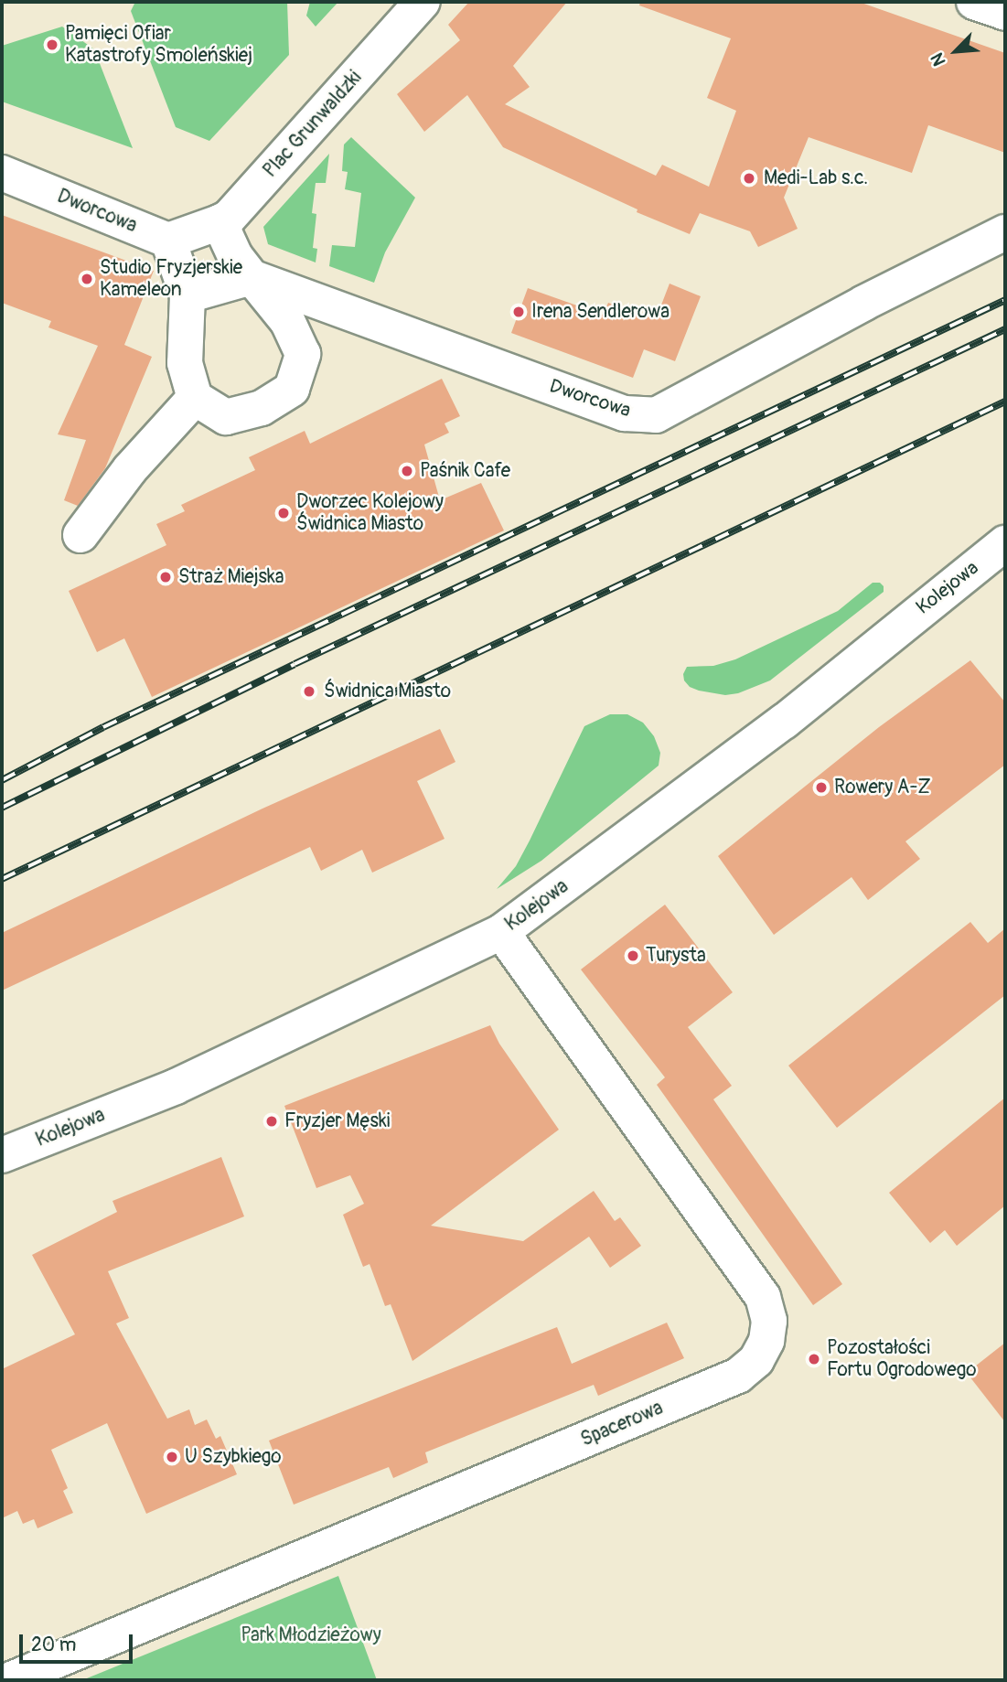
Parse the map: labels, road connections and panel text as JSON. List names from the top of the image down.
{
  "streets": {
    "street": [
      "Plac Grunwaldzki",
      "Dworcowa",
      "Kolejowa",
      "Spacerowa"
    ]
  },
  "crossings": [
    ["Plac Grunwaldzki", "Dworcowa"],
    ["Kolejowa", "Spacerowa"]
  ],
  "parks": ["Park Młodzieżowy"],
  "places": [
    "Pamięci Ofiar Katastrofy Smoleńskiej",
    "Medi-Lab s.c.",
    "Studio Fryzjerskie Kameleon",
    "Irena Sendlerowa",
    "Paśnik Cafe",
    "Dworzec Kolejowy Świdnica Miasto",
    "Straż Miejska",
    "Świdnica Miasto",
    "Rowery A-Z",
    "Turysta",
    "Fryzjer Męski",
    "Pozostałości Fortu Ogrodowego",
    "U Szybkiego"
  ],
  "scale_bar": "20 m",
  "north": "bottom left"
}
